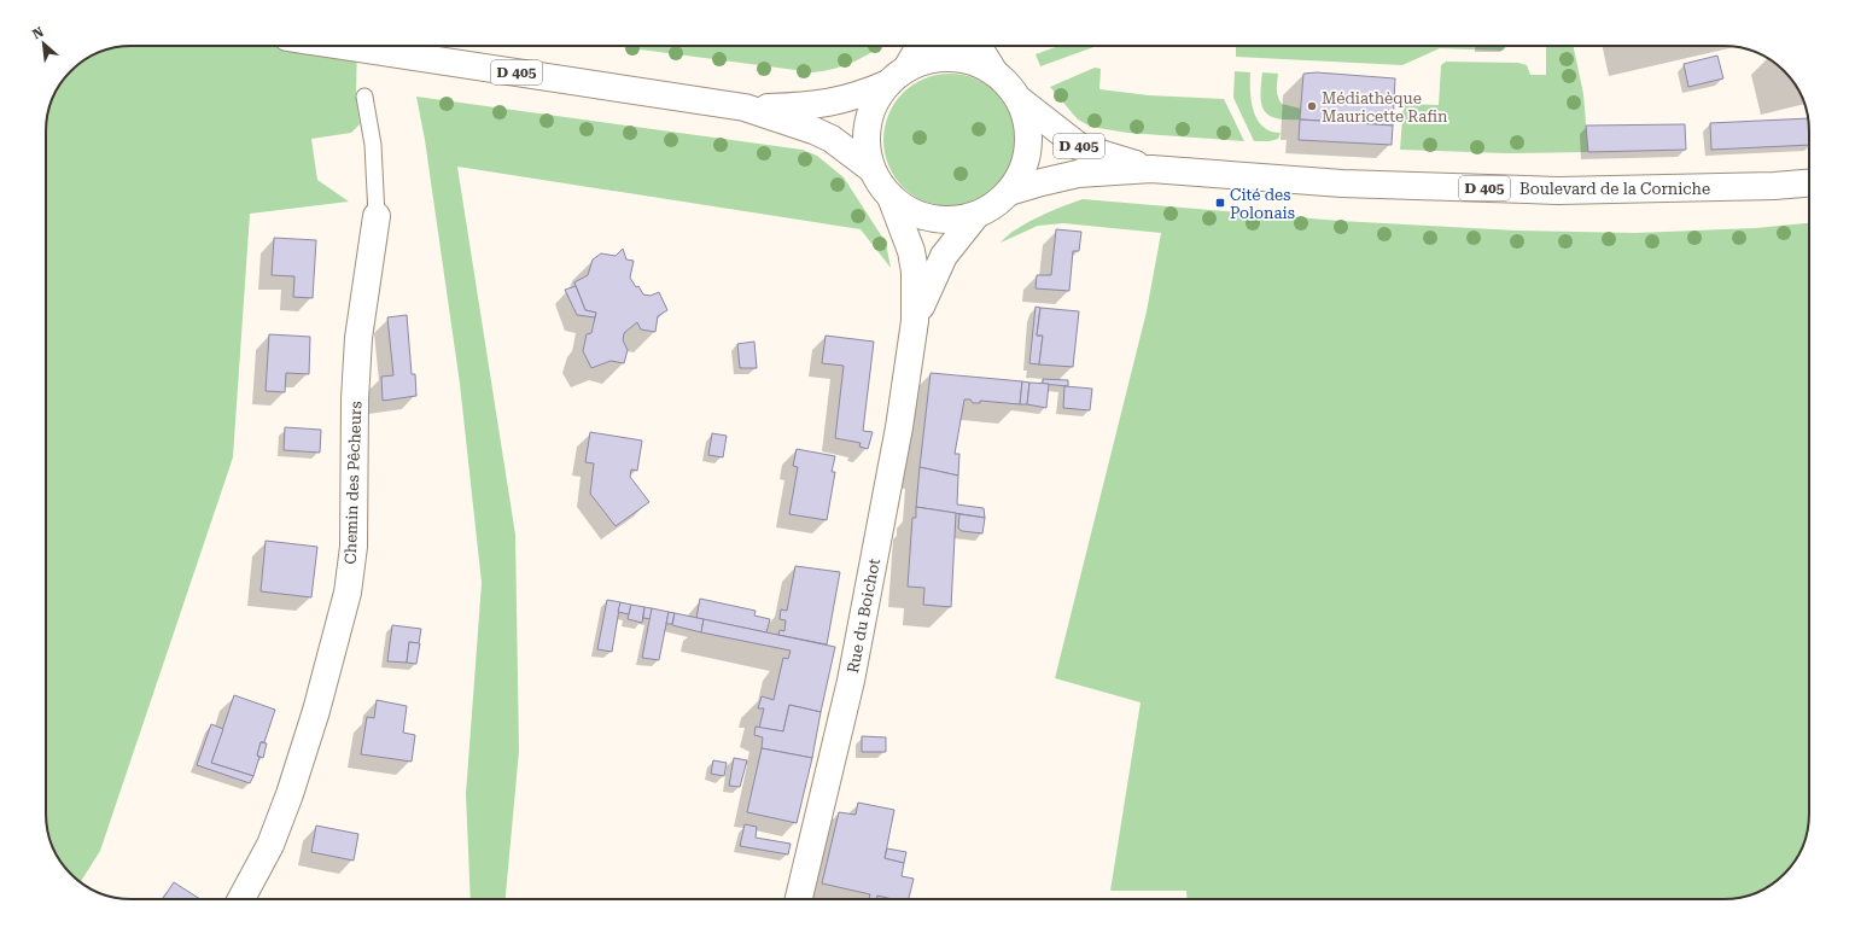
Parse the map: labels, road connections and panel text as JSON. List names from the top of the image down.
{
  "streets": {
    "main road": [
      "D 405",
      "Boulevard de la Corniche",
      "Chemin des Pêcheurs",
      "Rue du Boichot"
    ]
  },
  "crossings": [
    ["D 405", "Boulevard de la Corniche"],
    ["D 405", "Rue du Boichot"],
    ["Boulevard de la Corniche", "Rue du Boichot"]
  ],
  "places": {
    "other": ["Médiathèque Mauricette Rafin"],
    "transit": ["Cité des Polonais"]
  },
  "north": "top left"
}
